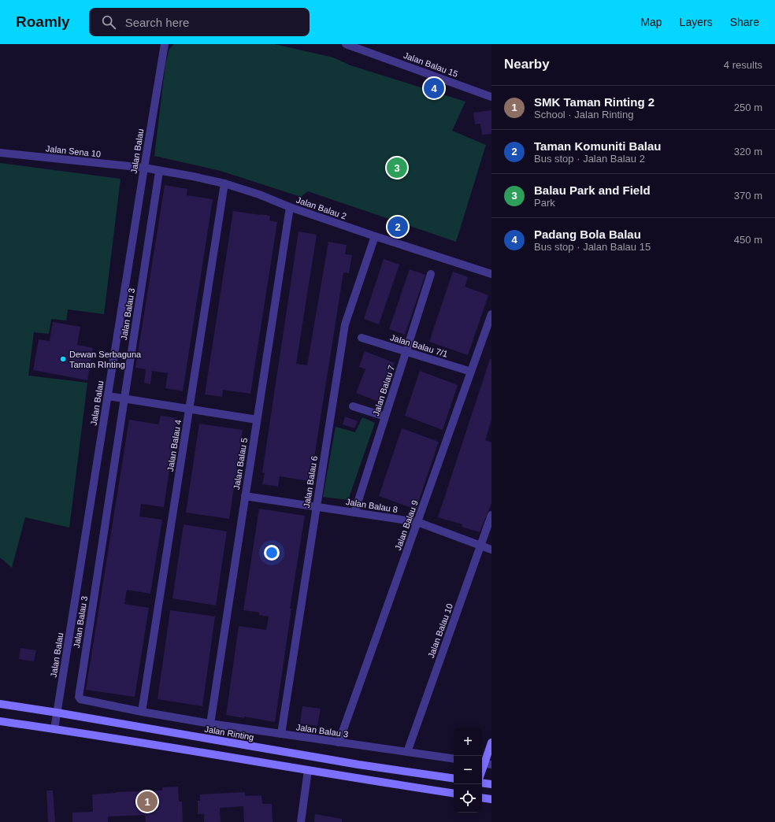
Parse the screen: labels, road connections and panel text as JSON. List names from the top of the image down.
{
  "streets": {
    "main road": ["Jalan Rinting"],
    "street": [
      "Jalan Balau 15",
      "Jalan Sena 10",
      "Jalan Balau",
      "Jalan Balau 2",
      "Jalan Balau 3",
      "Jalan Balau 7/1",
      "Jalan Balau 7",
      "Jalan Balau 4",
      "Jalan Balau 5",
      "Jalan Balau 6",
      "Jalan Balau 8",
      "Jalan Balau 9",
      "Jalan Balau 10"
    ]
  },
  "crossings": [
    ["Jalan Sena 10", "Jalan Balau"],
    ["Jalan Sena 10", "Jalan Balau 2"],
    ["Jalan Balau", "Jalan Balau 2"],
    ["Jalan Balau", "Jalan Rinting"],
    ["Jalan Balau 2", "Jalan Balau 3"],
    ["Jalan Balau 2", "Jalan Balau 4"],
    ["Jalan Balau 2", "Jalan Balau 5"],
    ["Jalan Balau 2", "Jalan Balau 6"],
    ["Jalan Balau 3", "Jalan Balau 4"],
    ["Jalan Balau 3", "Jalan Balau 5"],
    ["Jalan Balau 3", "Jalan Balau 6"],
    ["Jalan Balau 3", "Jalan Balau 9"],
    ["Jalan Balau 3", "Jalan Balau 10"],
    ["Jalan Balau 7/1", "Jalan Balau 7"],
    ["Jalan Balau 7/1", "Jalan Balau 9"],
    ["Jalan Balau 7", "Jalan Balau 8"],
    ["Jalan Balau 5", "Jalan Balau 8"],
    ["Jalan Balau 6", "Jalan Balau 8"],
    ["Jalan Balau 8", "Jalan Balau 9"],
    ["Jalan Balau 8", "Jalan Balau 10"]
  ],
  "places": ["Dewan Serbaguna Taman RInting"],
  "page": {
    "header": "Roamly",
    "search": "Search here",
    "nav": ["Map", "Layers", "Share"],
    "heading": ["Nearby", "4 results"],
    "pins": [
      "4",
      "3",
      "2",
      "1"
    ],
    "list": [
      {
        "mark": "1",
        "name": "SMK Taman Rinting 2",
        "note": "School · Jalan Rinting",
        "value": "250 m"
      },
      {
        "mark": "2",
        "name": "Taman Komuniti Balau",
        "note": "Bus stop · Jalan Balau 2",
        "value": "320 m"
      },
      {
        "mark": "3",
        "name": "Balau Park and Field",
        "note": "Park",
        "value": "370 m"
      },
      {
        "mark": "4",
        "name": "Padang Bola Balau",
        "note": "Bus stop · Jalan Balau 15",
        "value": "450 m"
      }
    ],
    "map_buttons": ["+", "−"]
  }
}
